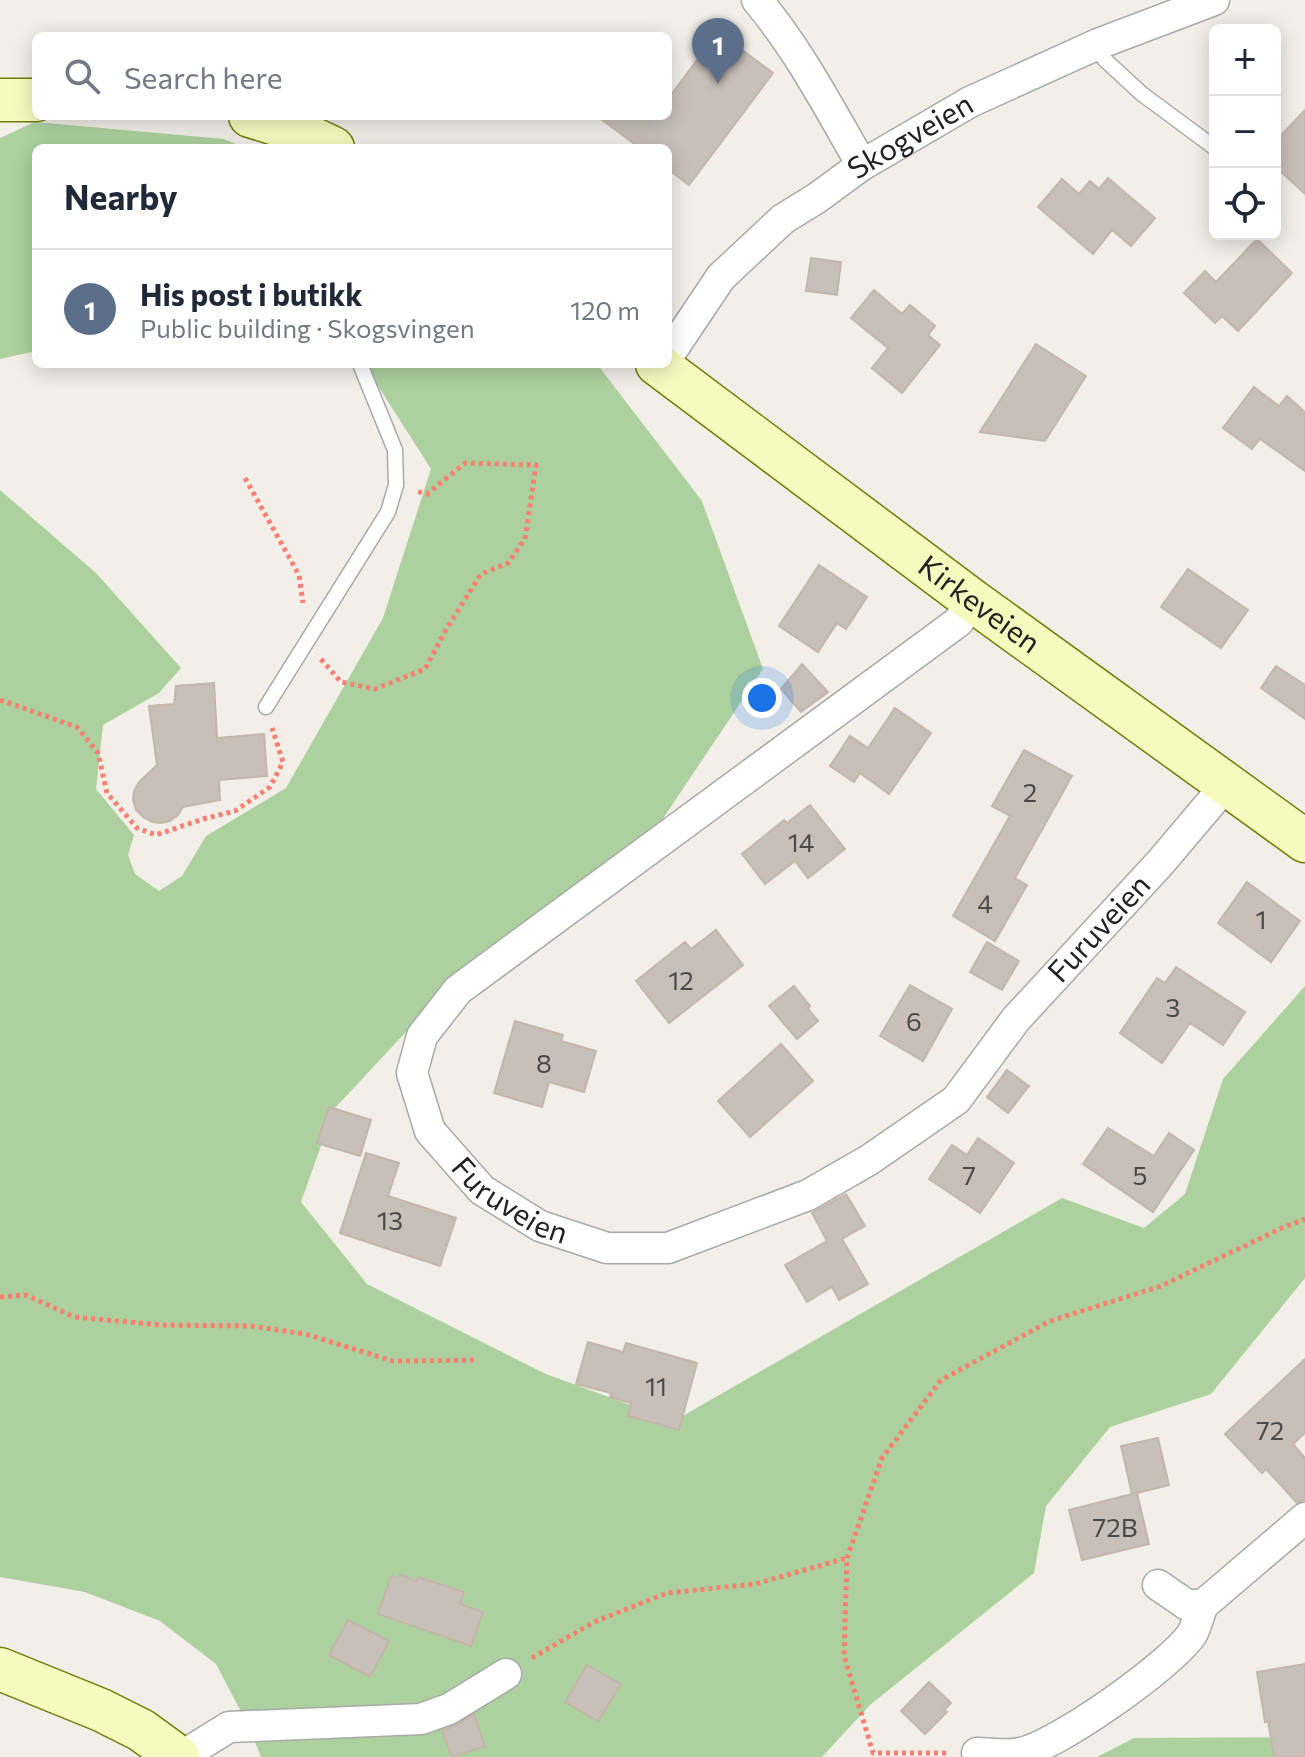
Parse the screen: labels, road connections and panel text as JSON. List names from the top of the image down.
{
  "streets": {
    "main road": ["Kirkeveien"],
    "street": ["Skogveien", "Furuveien"]
  },
  "crossings": [
    ["Kirkeveien", "Furuveien"]
  ],
  "house_numbers": [
    "2",
    "14",
    "4",
    "1",
    "12",
    "3",
    "6",
    "8",
    "7",
    "5",
    "13",
    "11",
    "72",
    "72B"
  ],
  "page": {
    "pins": "1",
    "map_buttons": ["+", "−"],
    "search": "Search here",
    "heading": "Nearby",
    "list": [
      {
        "mark": "1",
        "name": "His post i butikk",
        "note": "Public building · Skogsvingen",
        "value": "120 m"
      }
    ]
  }
}
